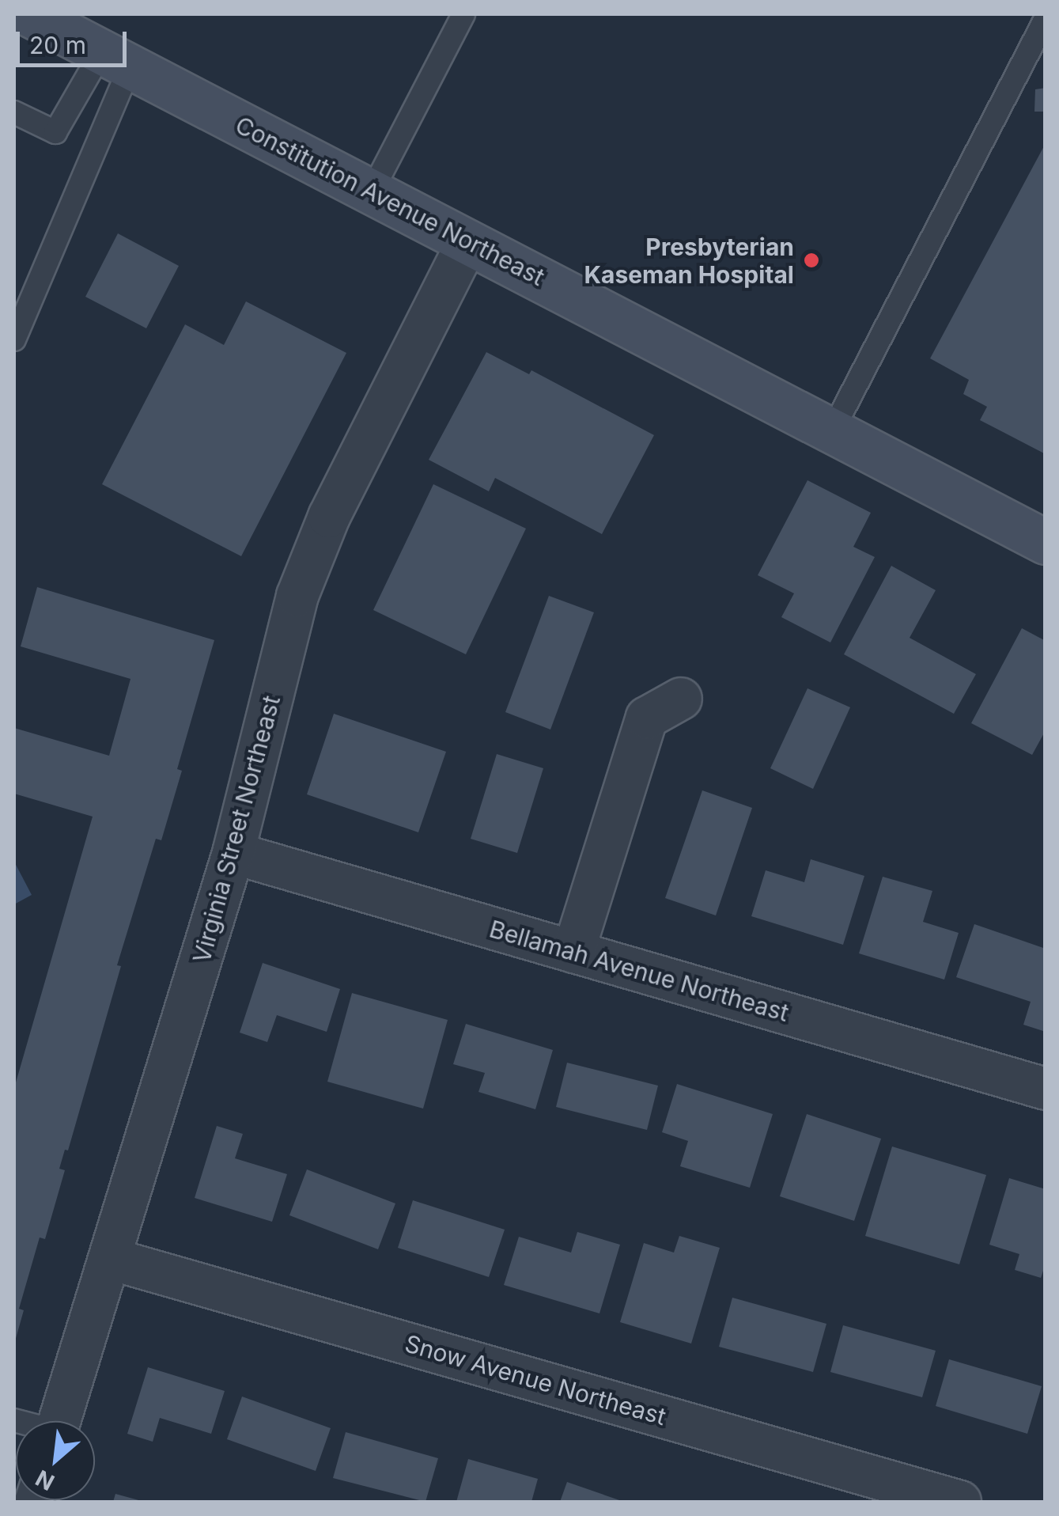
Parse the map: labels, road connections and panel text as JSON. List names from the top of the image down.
{
  "streets": {
    "street": [
      "Constitution Avenue Northeast",
      "Virginia Street Northeast",
      "Bellamah Avenue Northeast",
      "Snow Avenue Northeast"
    ]
  },
  "crossings": [
    ["Constitution Avenue Northeast", "Virginia Street Northeast"],
    ["Virginia Street Northeast", "Bellamah Avenue Northeast"],
    ["Virginia Street Northeast", "Snow Avenue Northeast"]
  ],
  "places": ["Presbyterian Kaseman Hospital"],
  "scale_bar": "20 m",
  "north": "bottom left"
}
